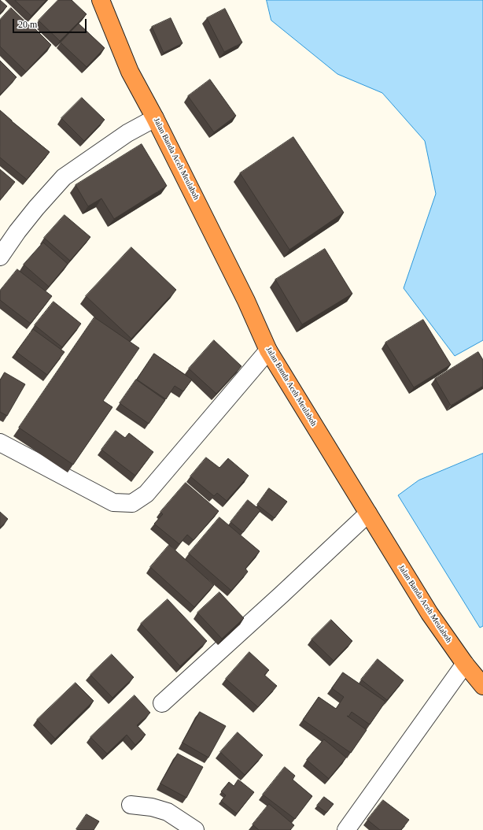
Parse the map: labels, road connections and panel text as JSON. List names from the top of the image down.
{
  "streets": {
    "highway": ["Jalan Banda Aceh Meulaboh"]
  },
  "scale_bar": "20 m"
}
